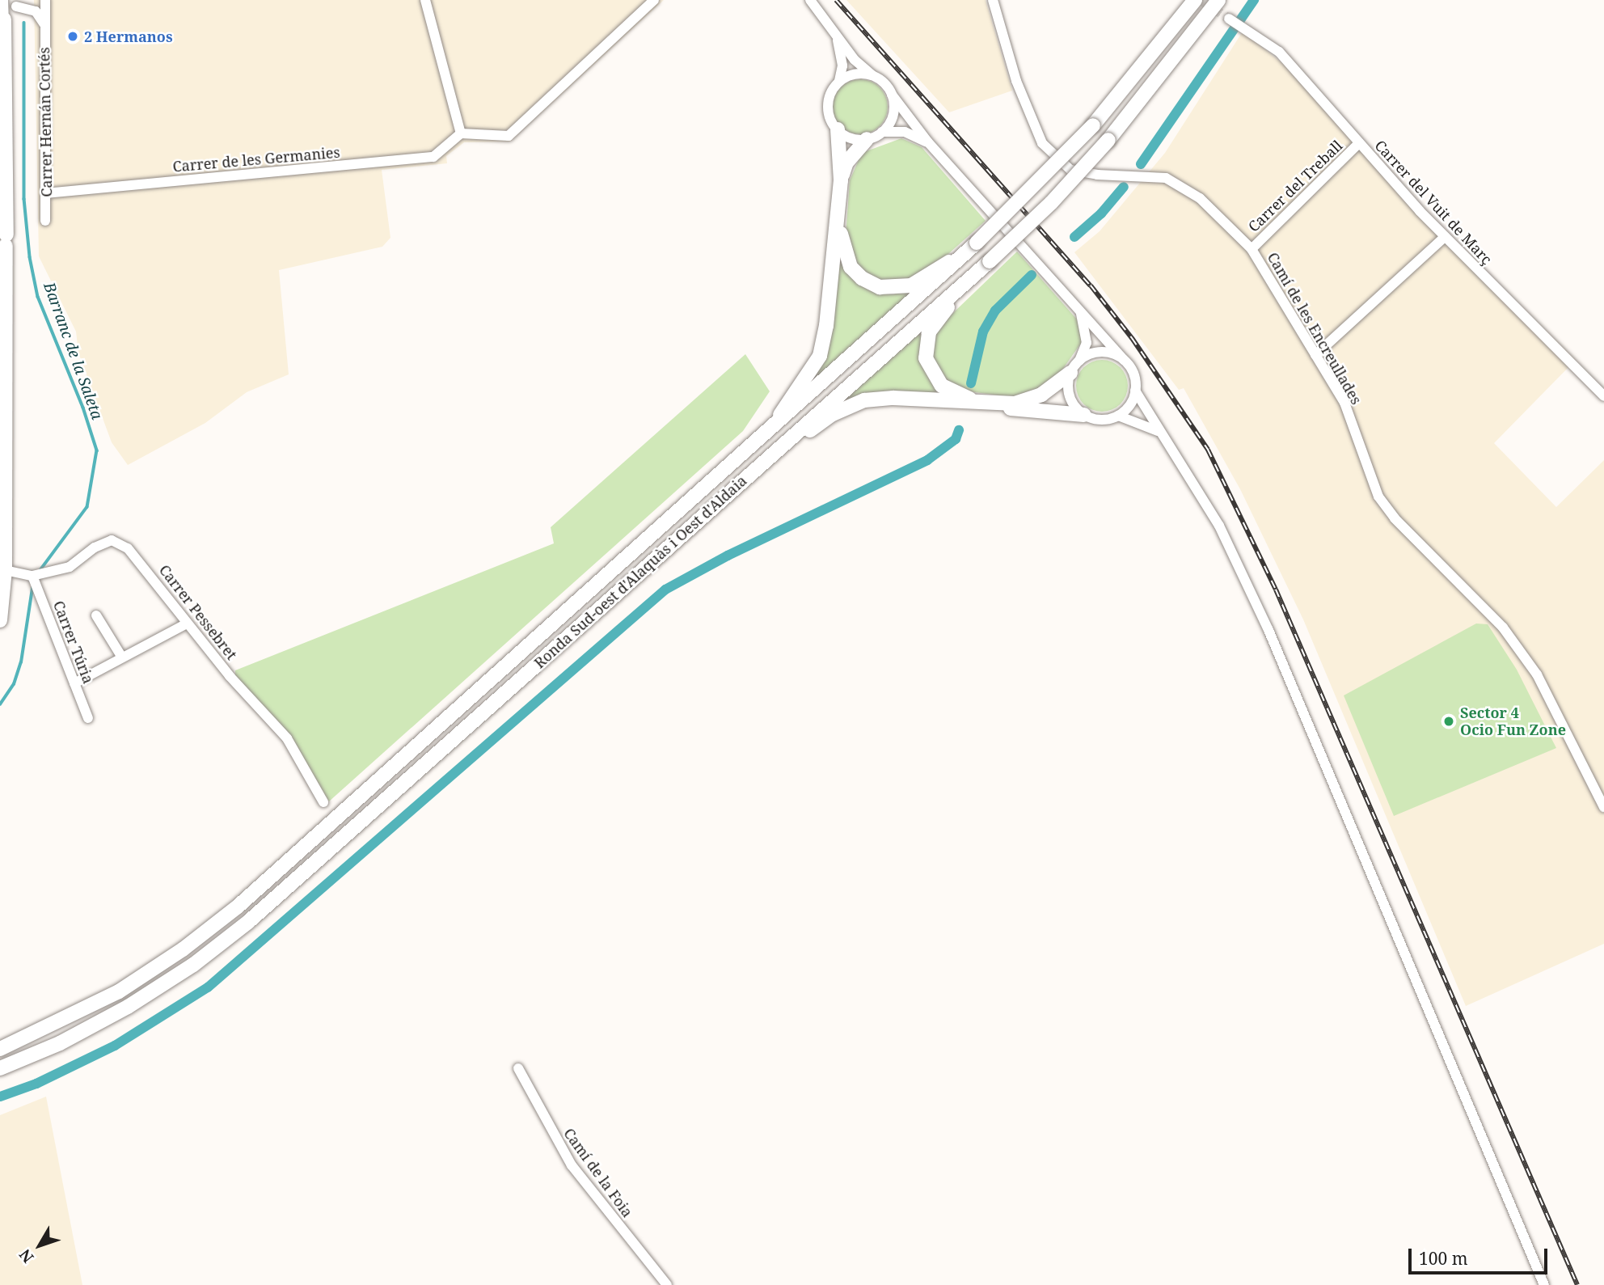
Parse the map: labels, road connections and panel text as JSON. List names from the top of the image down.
{
  "streets": {
    "main road": ["Ronda Sud-oest d'Alaquàs i Oest d'Aldaia"],
    "street": [
      "Carrer Hernán Cortés",
      "Carrer de les Germanies",
      "Carrer del Treball",
      "Carrer del Vuit de Març",
      "Camí de les Encreullades",
      "Carrer Pessebret",
      "Carrer Túria",
      "Camí de la Foia"
    ]
  },
  "crossings": [
    ["Carrer Hernán Cortés", "Carrer de les Germanies"],
    ["Carrer del Treball", "Carrer del Vuit de Març"],
    ["Carrer del Treball", "Camí de les Encreullades"],
    ["Carrer Pessebret", "Carrer Túria"]
  ],
  "water": ["Barranc de la Saleta"],
  "places": ["2 Hermanos", "Sector 4 Ocio Fun Zone"],
  "scale_bar": "100 m",
  "north": "bottom left"
}
